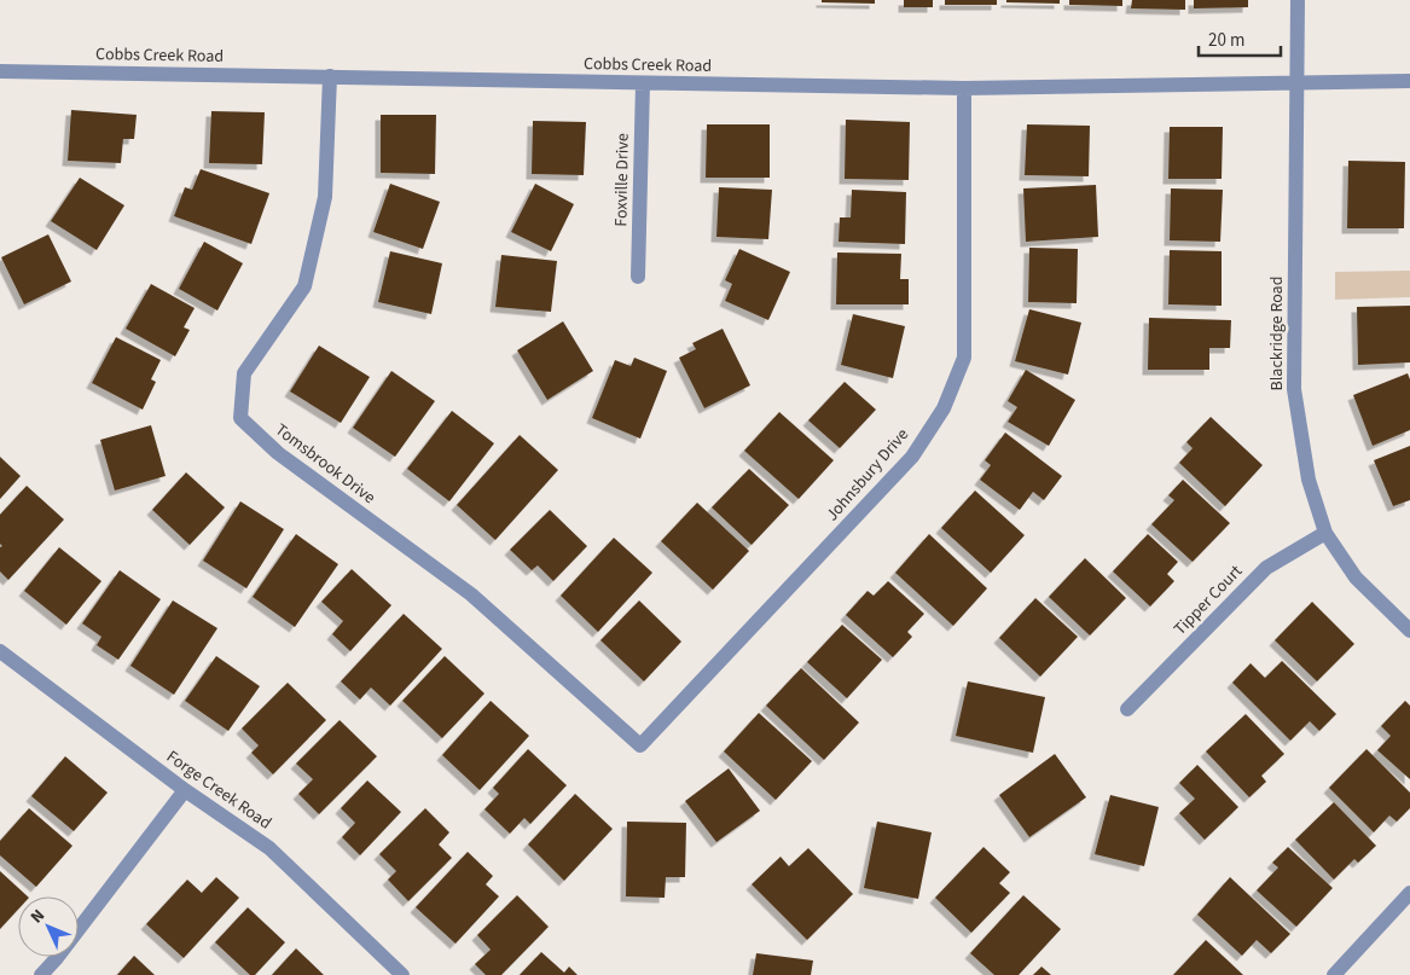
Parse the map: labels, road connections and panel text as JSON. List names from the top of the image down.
{
  "streets": {
    "street": [
      "Cobbs Creek Road",
      "Foxville Drive",
      "Blackridge Road",
      "Tomsbrook Drive",
      "Johnsbury Drive",
      "Tipper Court",
      "Forge Creek Road"
    ]
  },
  "crossings": [
    ["Cobbs Creek Road", "Foxville Drive"],
    ["Cobbs Creek Road", "Blackridge Road"],
    ["Cobbs Creek Road", "Tomsbrook Drive"],
    ["Cobbs Creek Road", "Johnsbury Drive"],
    ["Blackridge Road", "Tipper Court"],
    ["Tomsbrook Drive", "Johnsbury Drive"]
  ],
  "scale_bar": "20 m",
  "north": "top left"
}
